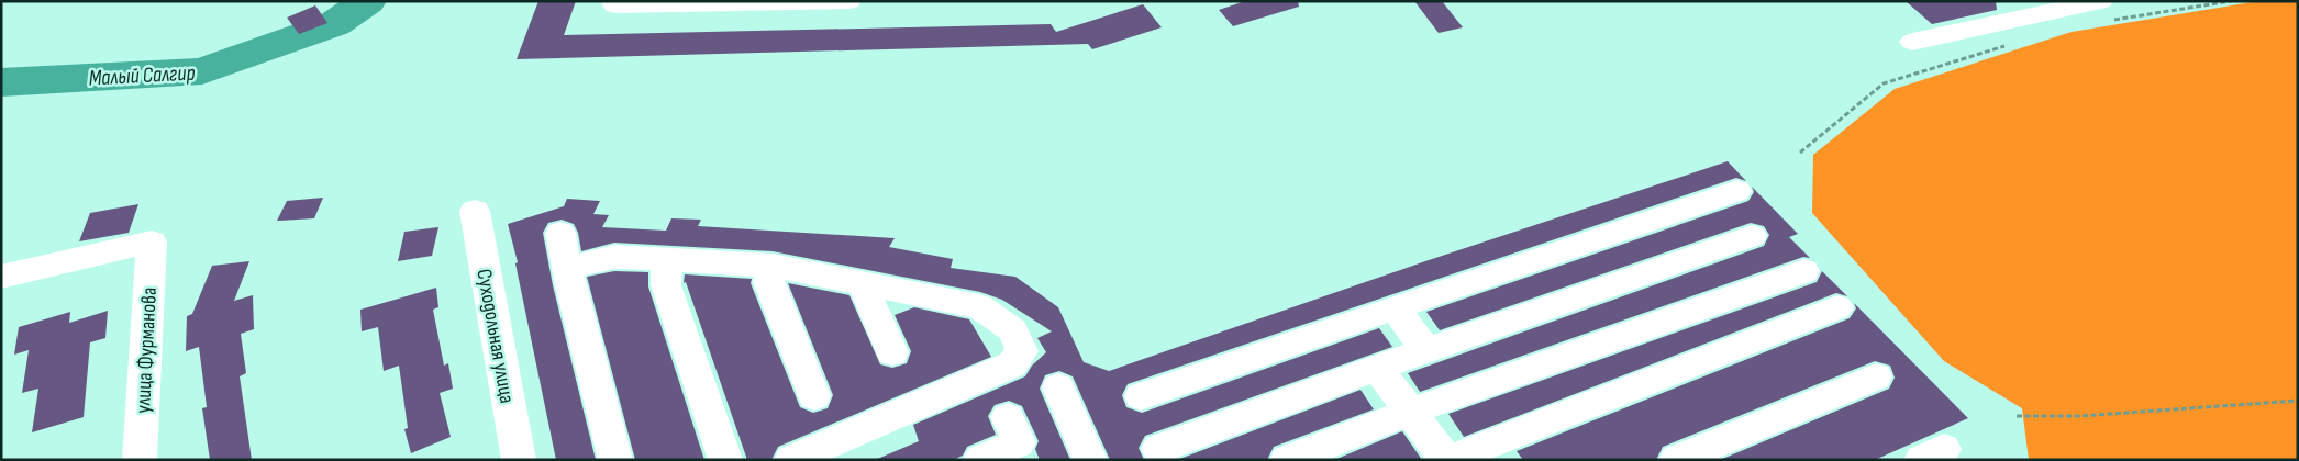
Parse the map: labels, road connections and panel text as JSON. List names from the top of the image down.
{
  "streets": {
    "street": ["Суходольная улица", "улица Фурманова"]
  },
  "water": ["Малый Салгир"]
}
